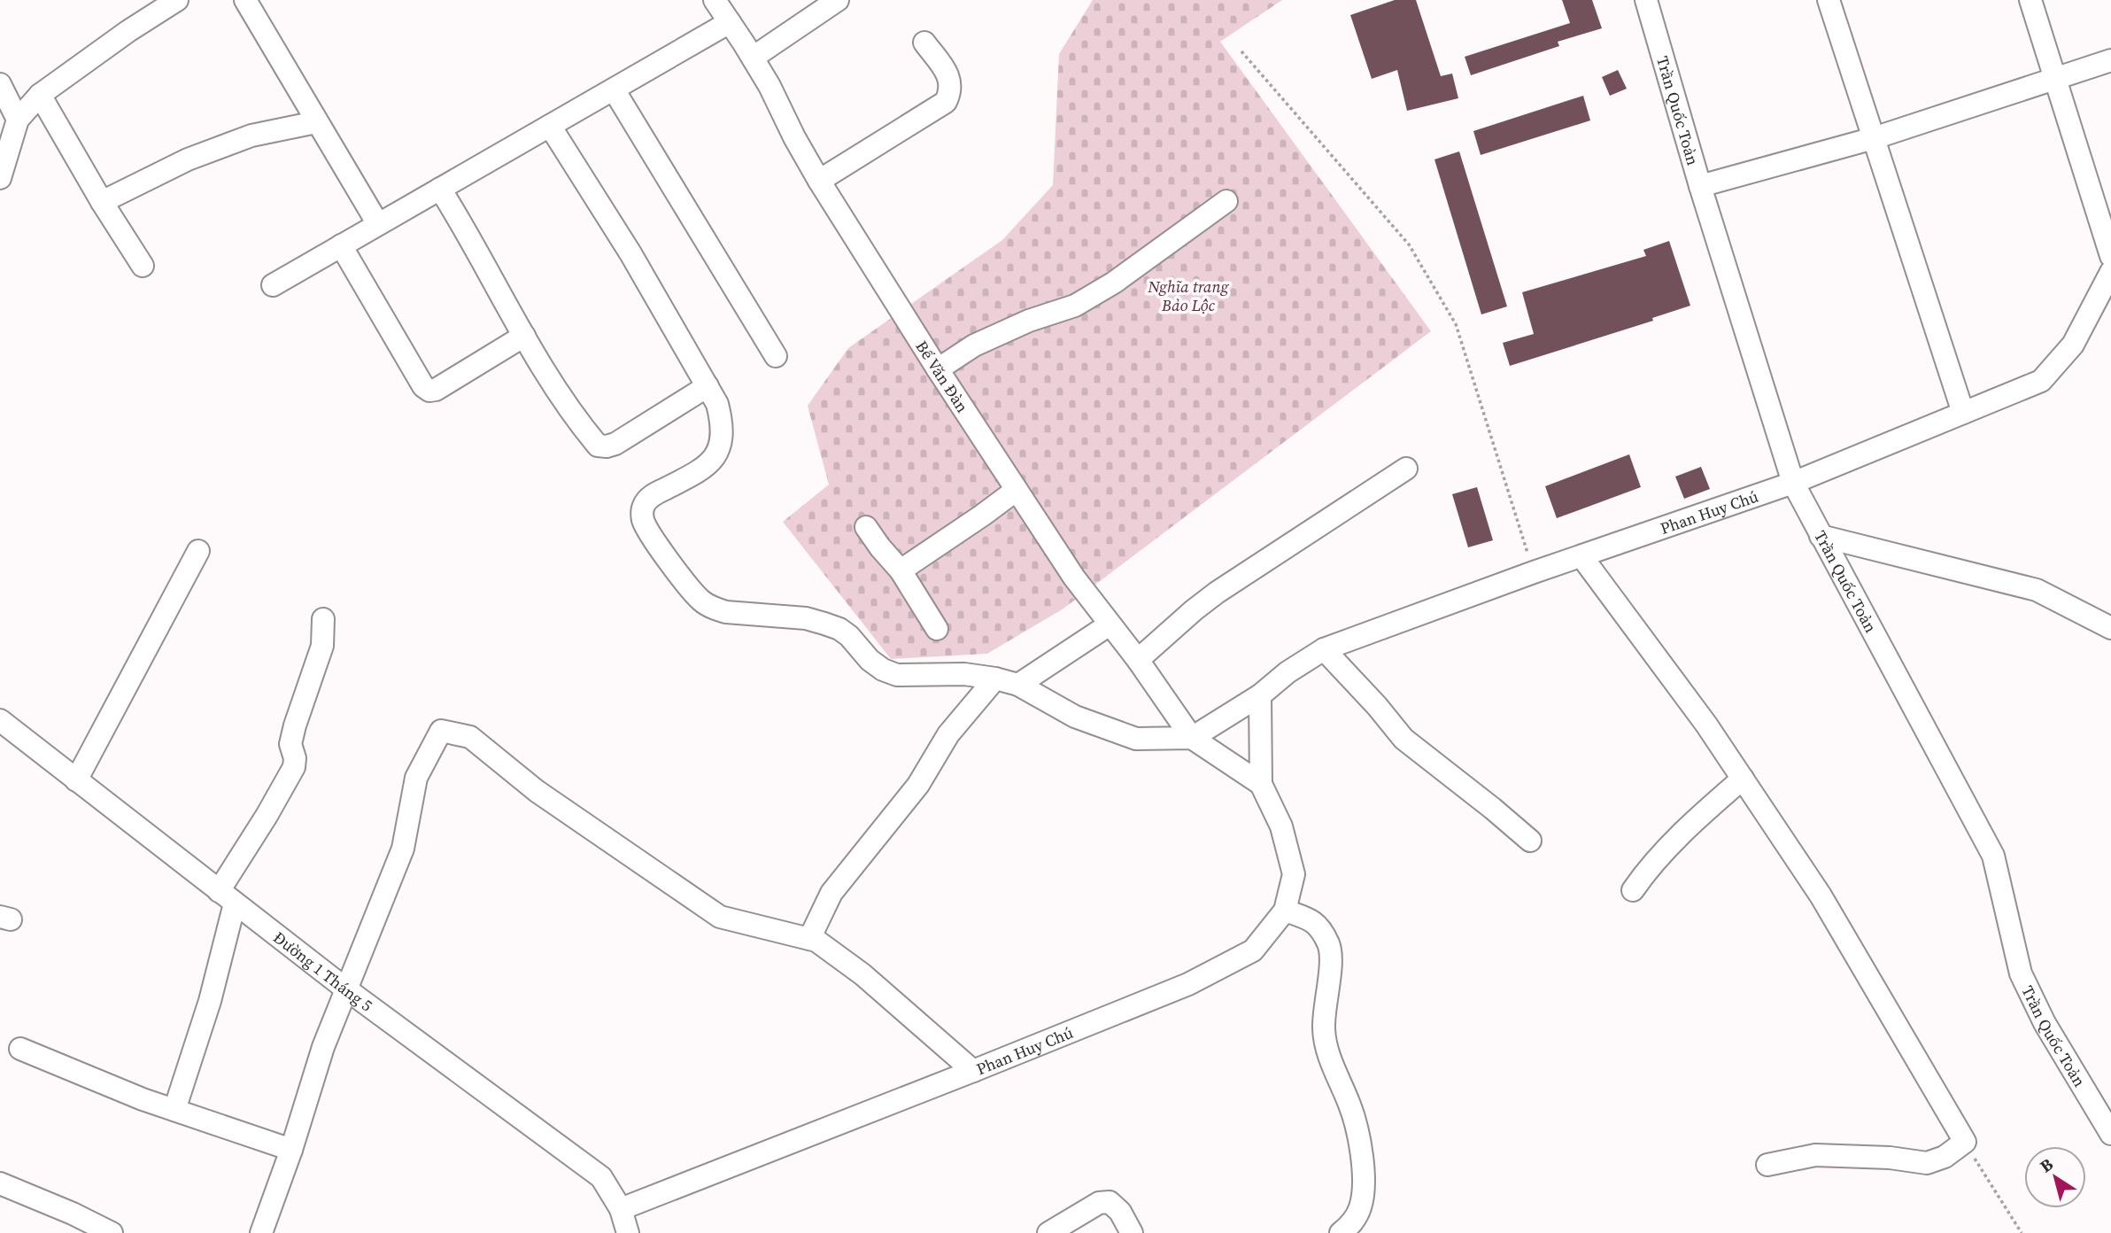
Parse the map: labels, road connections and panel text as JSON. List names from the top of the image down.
{
  "streets": {
    "street": [
      "Trần Quốc Toản",
      "Bế Văn Đàn",
      "Phan Huy Chú",
      "Đường 1 Tháng 5"
    ]
  },
  "crossings": [
    ["Trần Quốc Toản", "Phan Huy Chú"],
    ["Bế Văn Đàn", "Phan Huy Chú"],
    ["Phan Huy Chú", "Đường 1 Tháng 5"]
  ],
  "parks": ["Nghĩa trang Bảo Lộc"],
  "north": "top left"
}
